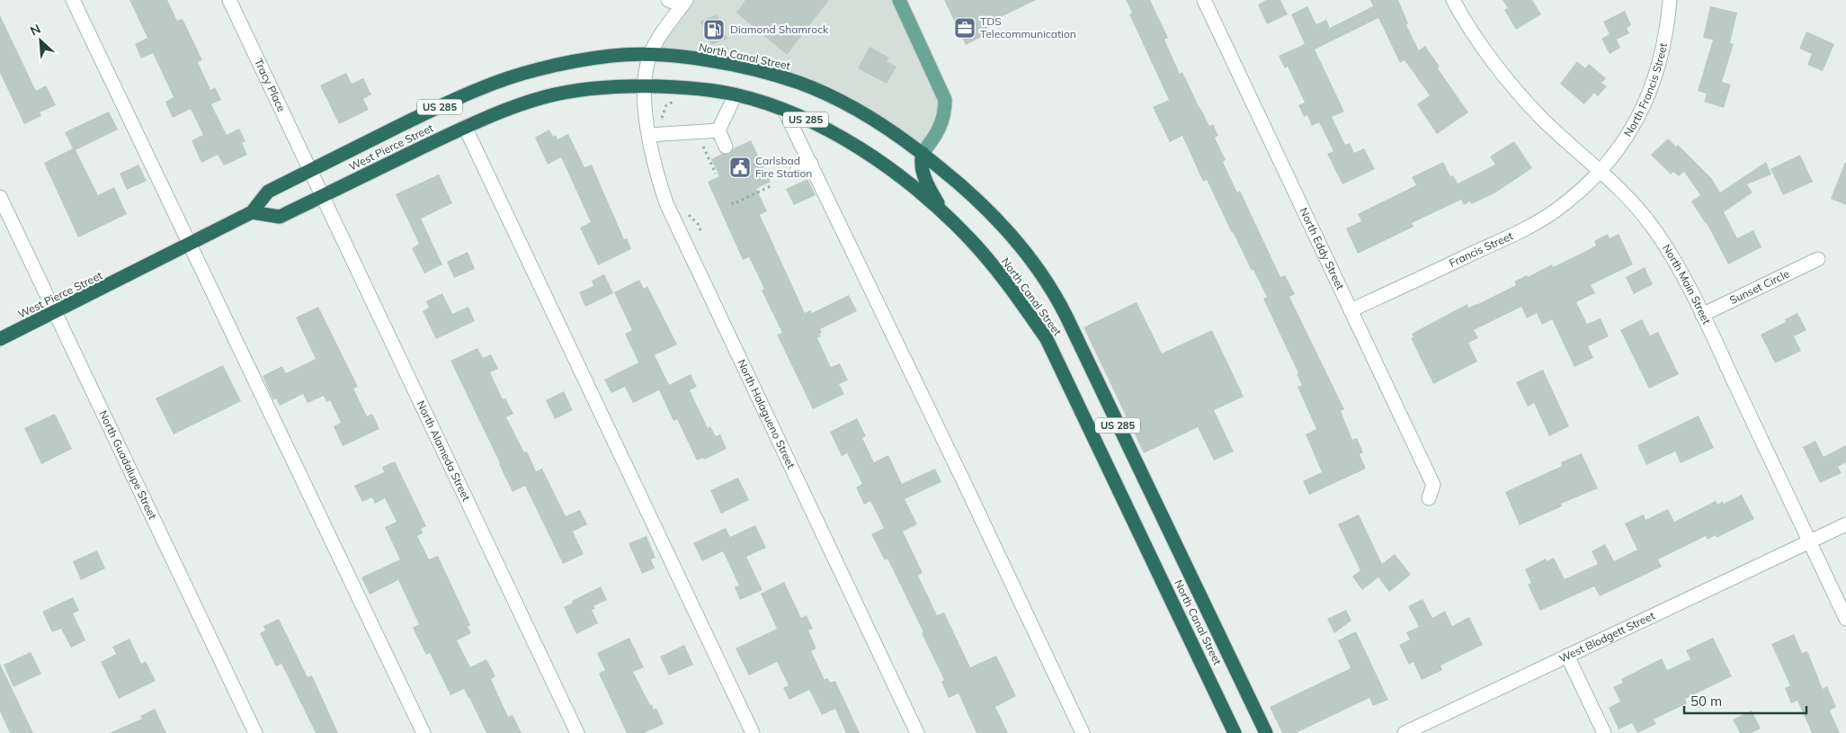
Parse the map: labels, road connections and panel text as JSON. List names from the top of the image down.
{
  "streets": {
    "highway": ["North Canal Street", "US 285", "West Pierce Street"],
    "street": [
      "Tracy Place",
      "North Francis Street",
      "North Eddy Street",
      "Francis Street",
      "North Main Street",
      "Sunset Circle",
      "North Halagueno Street",
      "North Alameda Street",
      "North Guadalupe Street",
      "West Blodgett Street"
    ]
  },
  "crossings": [
    ["North Canal Street", "West Pierce Street"],
    ["North Canal Street", "North Halagueno Street"],
    ["Tracy Place", "West Pierce Street"],
    ["Tracy Place", "North Alameda Street"],
    ["North Francis Street", "Francis Street"],
    ["North Francis Street", "North Main Street"],
    ["West Pierce Street", "North Halagueno Street"],
    ["West Pierce Street", "North Alameda Street"],
    ["West Pierce Street", "North Guadalupe Street"],
    ["North Eddy Street", "Francis Street"],
    ["Francis Street", "North Main Street"],
    ["North Main Street", "Sunset Circle"],
    ["North Main Street", "West Blodgett Street"]
  ],
  "places": {
    "office": ["TDS Telecommunication"],
    "fuel station": ["Diamond Shamrock"],
    "public building": ["Carlsbad Fire Station"]
  },
  "scale_bar": "50 m",
  "north": "top left"
}
